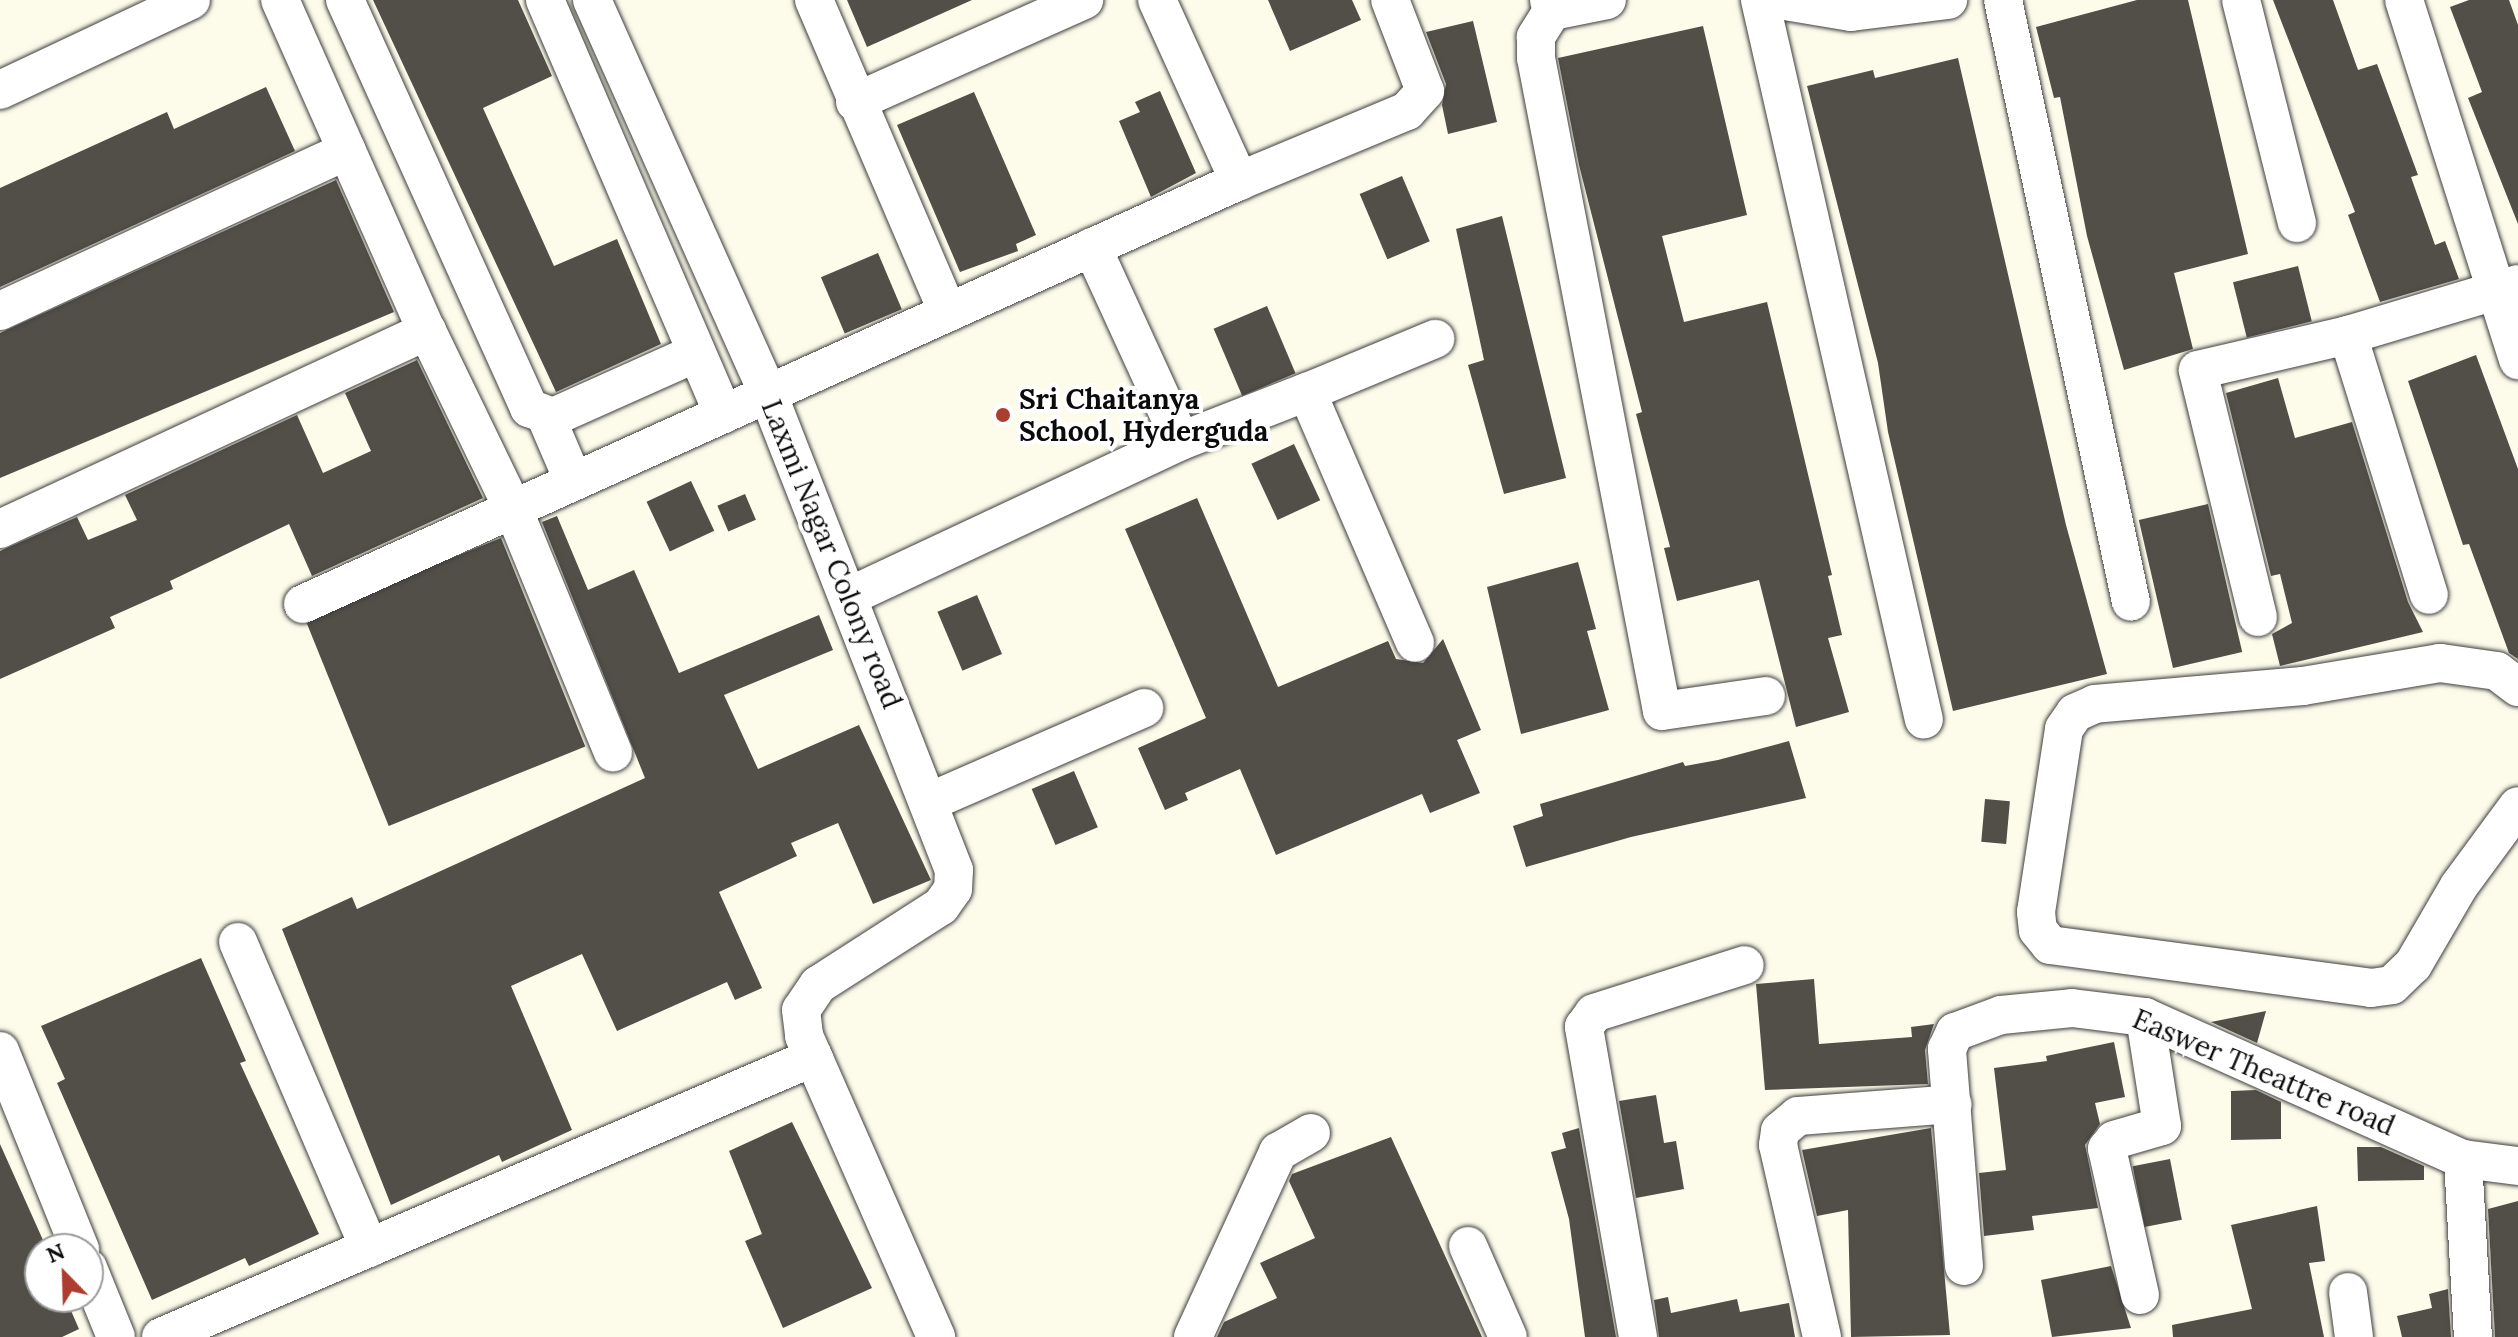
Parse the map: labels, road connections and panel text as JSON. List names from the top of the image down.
{
  "streets": {
    "street": ["Laxmi Nagar Colony road", "Easwer Theattre road"]
  },
  "places": ["Sri Chaitanya School, Hyderguda"],
  "north": "top left"
}
